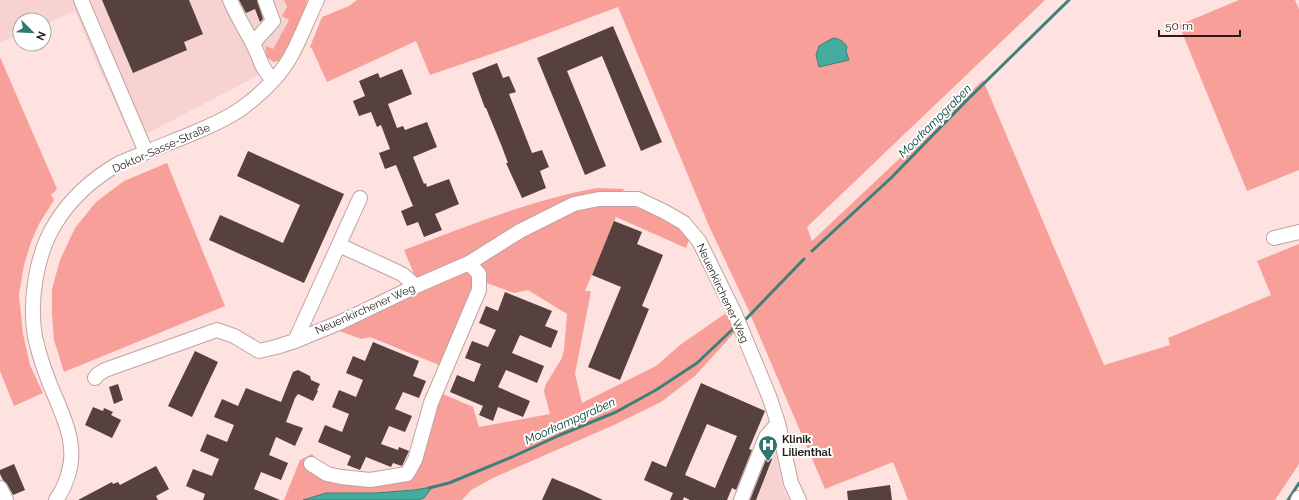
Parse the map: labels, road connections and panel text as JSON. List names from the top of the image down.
{
  "streets": {
    "street": ["Doktor-Sasse-Straße", "Neuenkirchener Weg"]
  },
  "water": ["Moorkampgraben"],
  "places": {
    "hospital": ["Klinik Lilienthal"]
  },
  "scale_bar": "50 m",
  "north": "bottom right"
}
